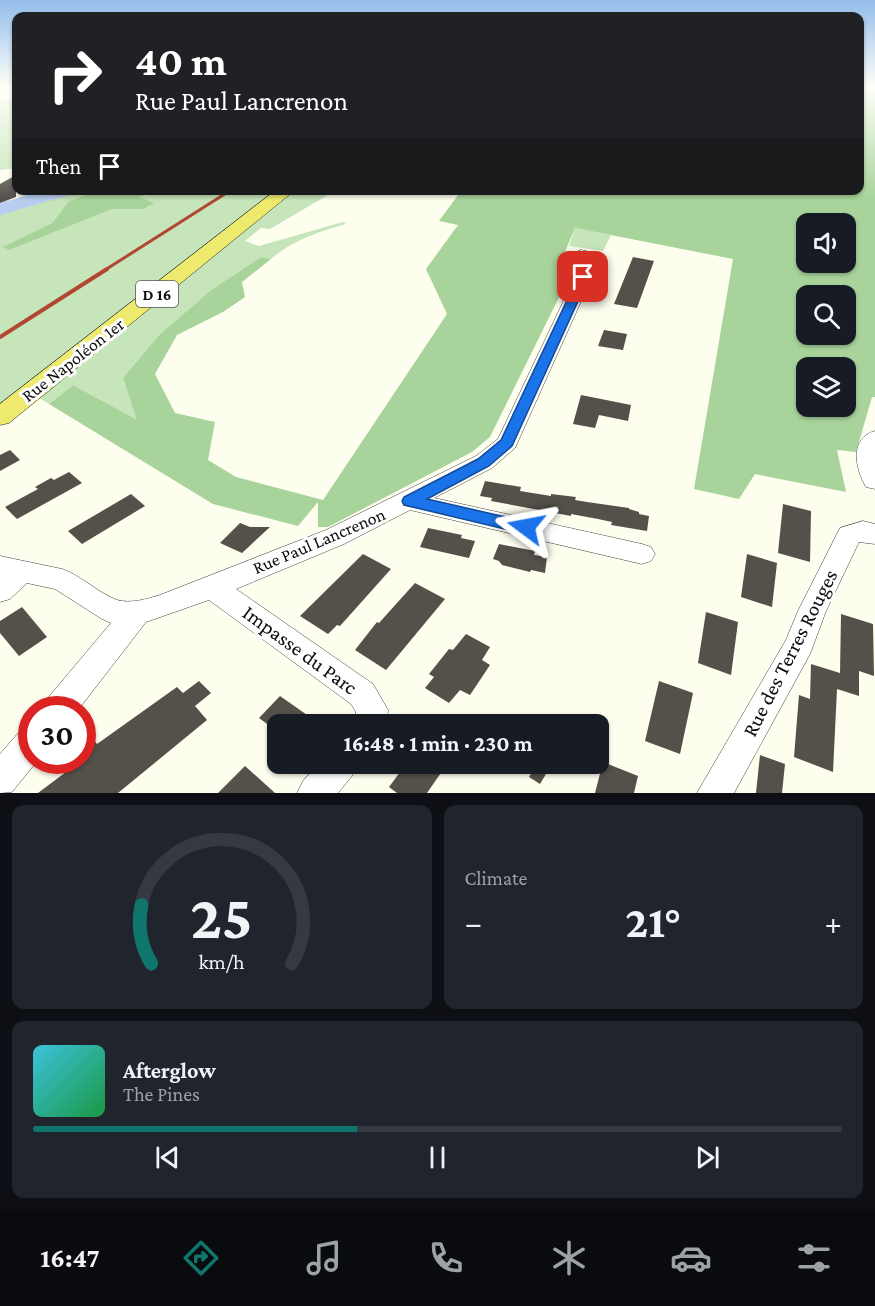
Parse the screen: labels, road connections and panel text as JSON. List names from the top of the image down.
{
  "streets": {
    "main road": ["D 16", "Rue Napoléon 1er"],
    "street": ["Rue Paul Lancrenon", "Impasse du Parc", "Rue des Terres Rouges"]
  },
  "crossings": [
    ["Rue Paul Lancrenon", "Impasse du Parc"]
  ],
  "page": {
    "turn": ["40 m", "Rue Paul Lancrenon"],
    "then": "Then",
    "limit": "30",
    "trip": "16:48 · 1 min · 230 m",
    "tile": "Climate",
    "heat": ["−", "21°", "+"],
    "song": ["Afterglow", "The Pines"],
    "tabs": "16:47",
    "gauge": ["25", "km/h"]
  }
}
